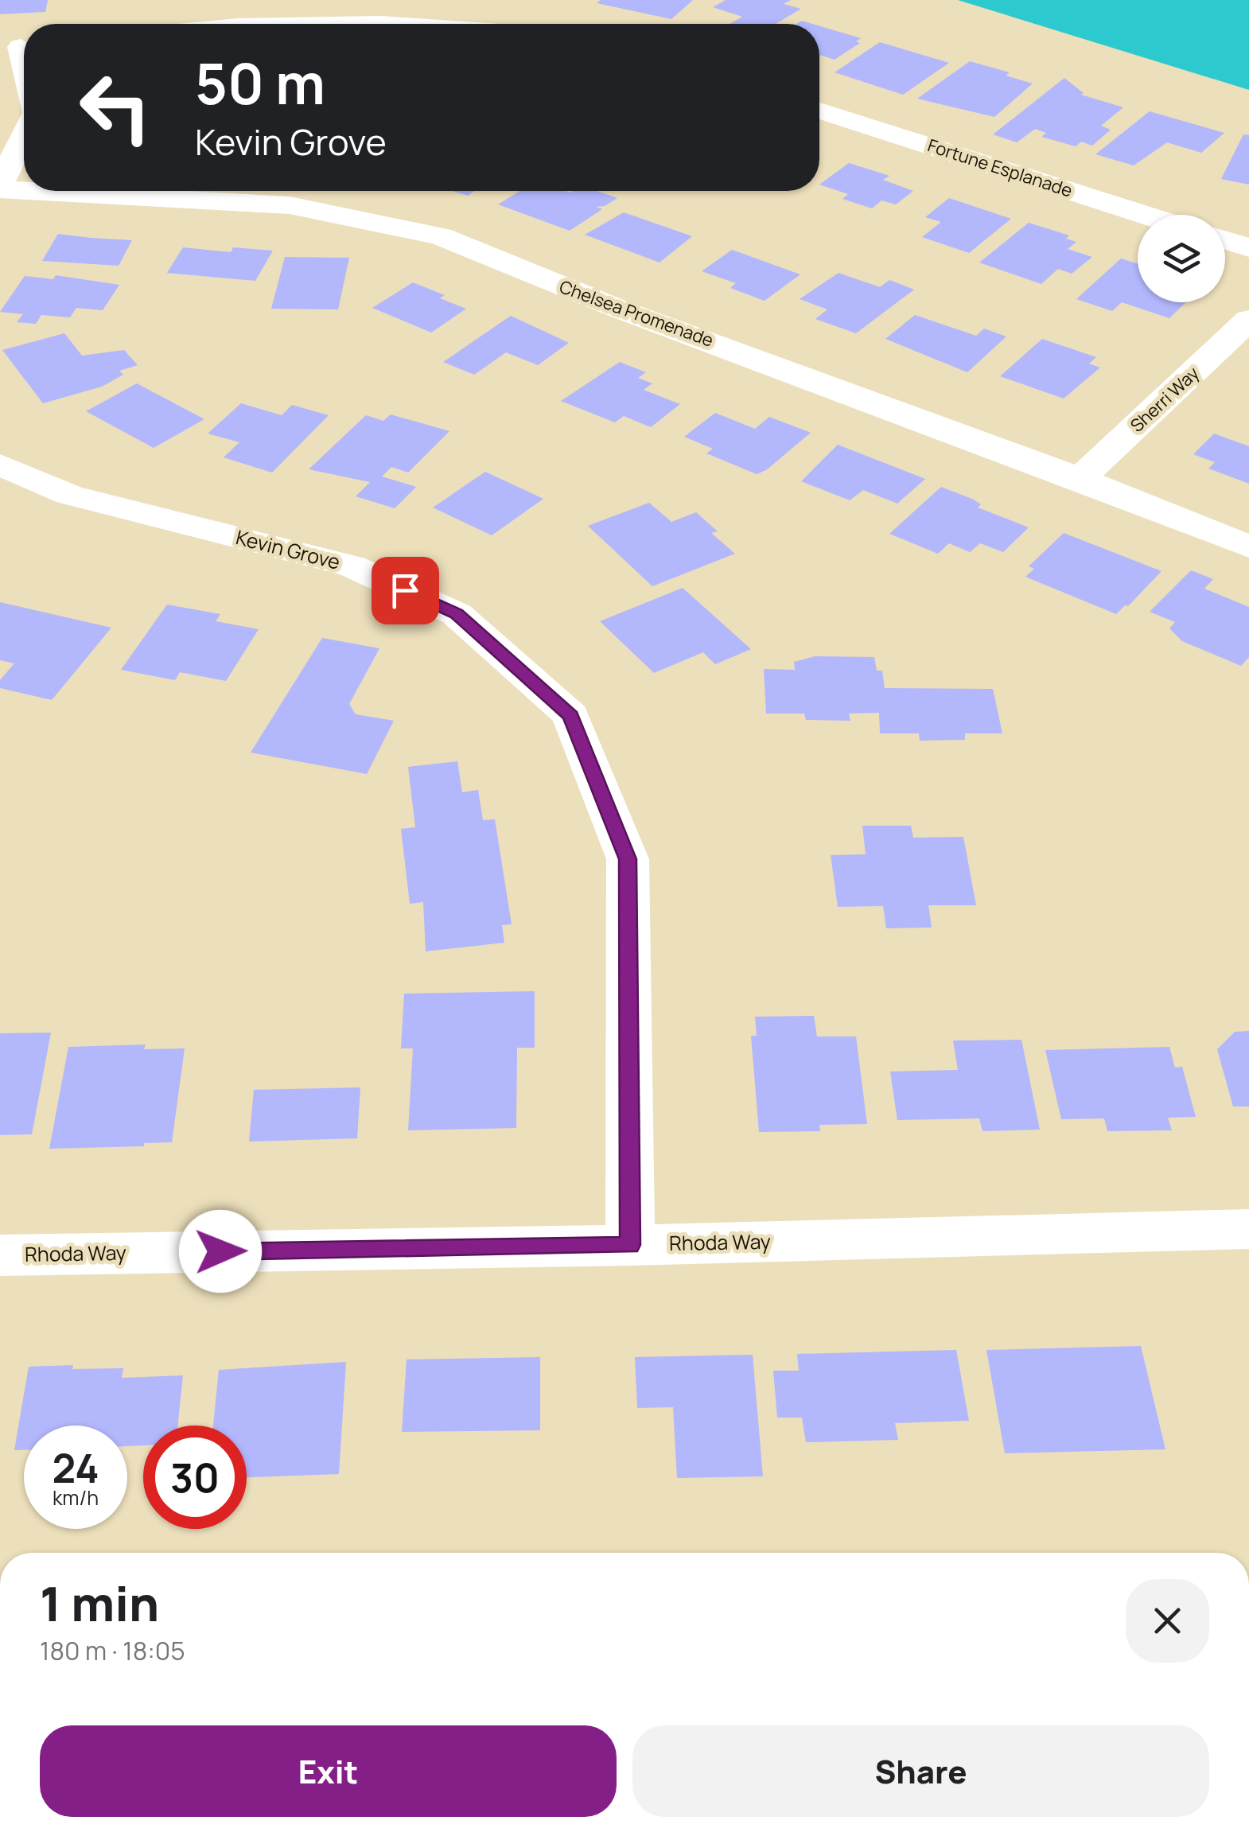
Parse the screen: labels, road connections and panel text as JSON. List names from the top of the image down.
{
  "streets": {
    "street": [
      "Fortune Esplanade",
      "Chelsea Promenade",
      "Sherri Way",
      "Kevin Grove",
      "Rhoda Way"
    ]
  },
  "crossings": [
    ["Chelsea Promenade", "Sherri Way"],
    ["Kevin Grove", "Rhoda Way"]
  ],
  "page": {
    "turn": ["50 m", "Kevin Grove"],
    "speed": "24 km/h",
    "limit": "30",
    "heading": ["1 min", "180 m · 18:05"],
    "buttons": ["Exit", "Share"]
  }
}
